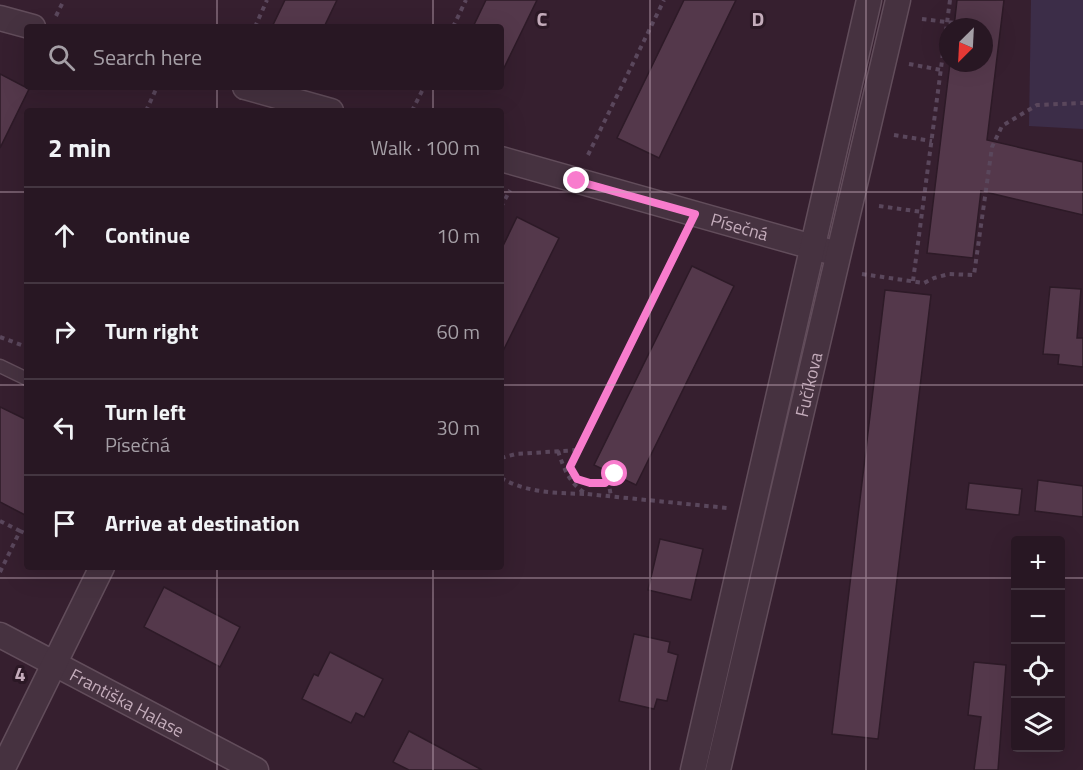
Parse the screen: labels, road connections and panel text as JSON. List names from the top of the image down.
{
  "streets": {
    "street": ["Písečná", "Fučíkova", "Františka Halase"]
  },
  "crossings": [
    ["Písečná", "Fučíkova"]
  ],
  "north": "bottom left",
  "page": {
    "search": "Search here",
    "heading": ["2 min", "Walk · 100 m"],
    "list": [
      ["Continue", "10 m"],
      ["Turn right", "60 m"],
      ["Turn left", "Písečná", "30 m"],
      "Arrive at destination"
    ],
    "map_buttons": ["+", "−"]
  },
  "grid": {
    "columns": ["C", "D"],
    "rows": ["4"]
  }
}
